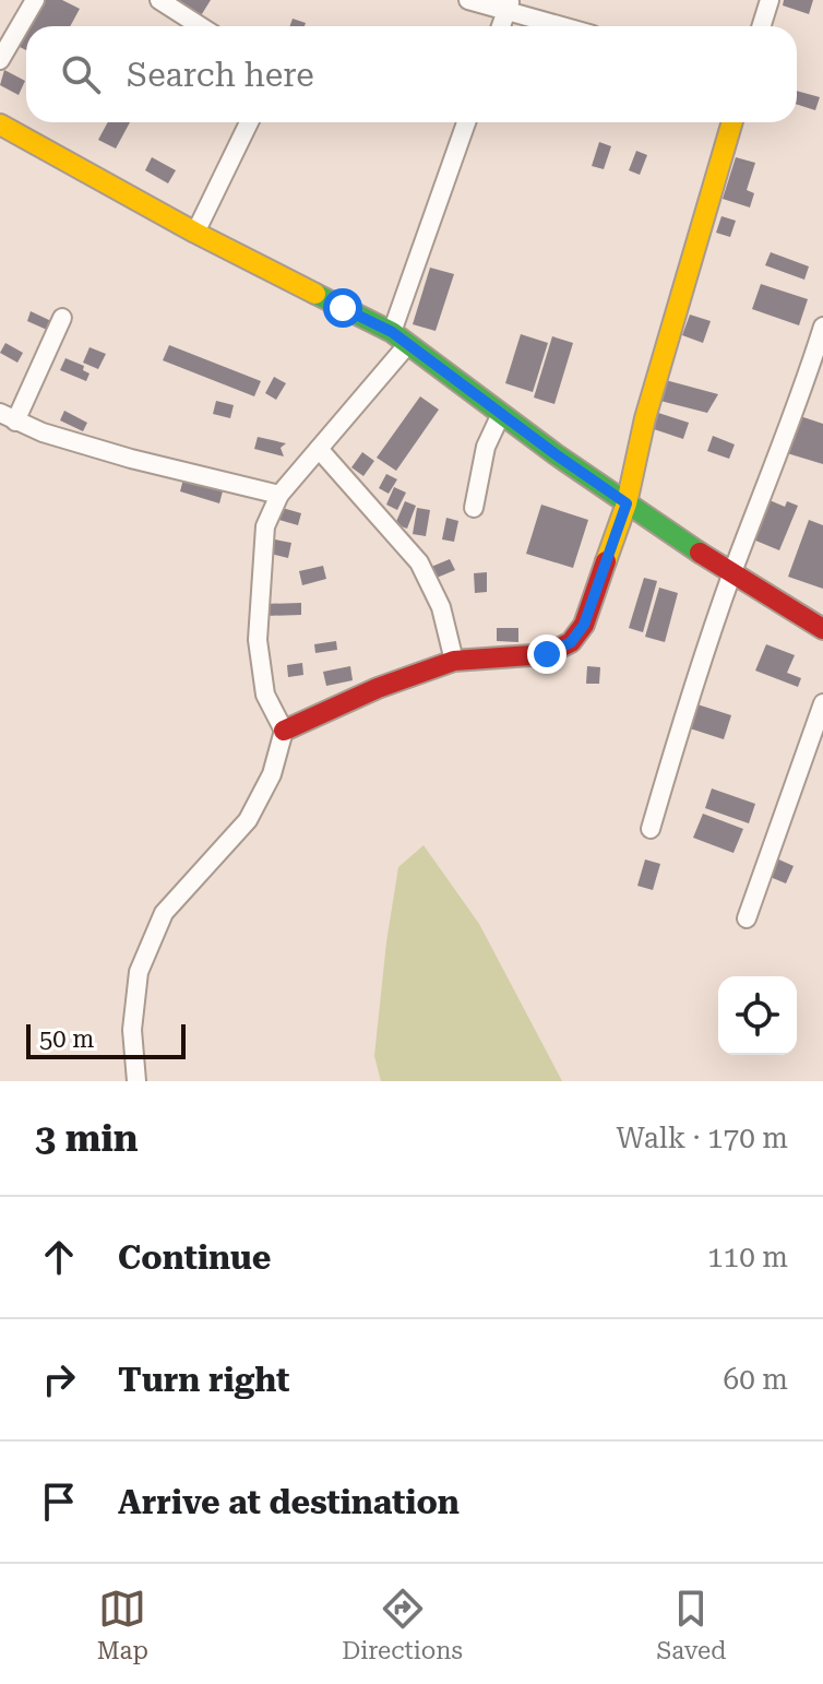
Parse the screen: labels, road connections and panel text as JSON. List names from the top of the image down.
{
  "scale_bar": "50 m",
  "page": {
    "search": "Search here",
    "scale": "50 m",
    "heading": ["3 min", "Walk · 170 m"],
    "list": [
      ["Continue", "110 m"],
      ["Turn right", "60 m"],
      "Arrive at destination"
    ],
    "nav": ["Map", "Directions", "Saved"]
  }
}
